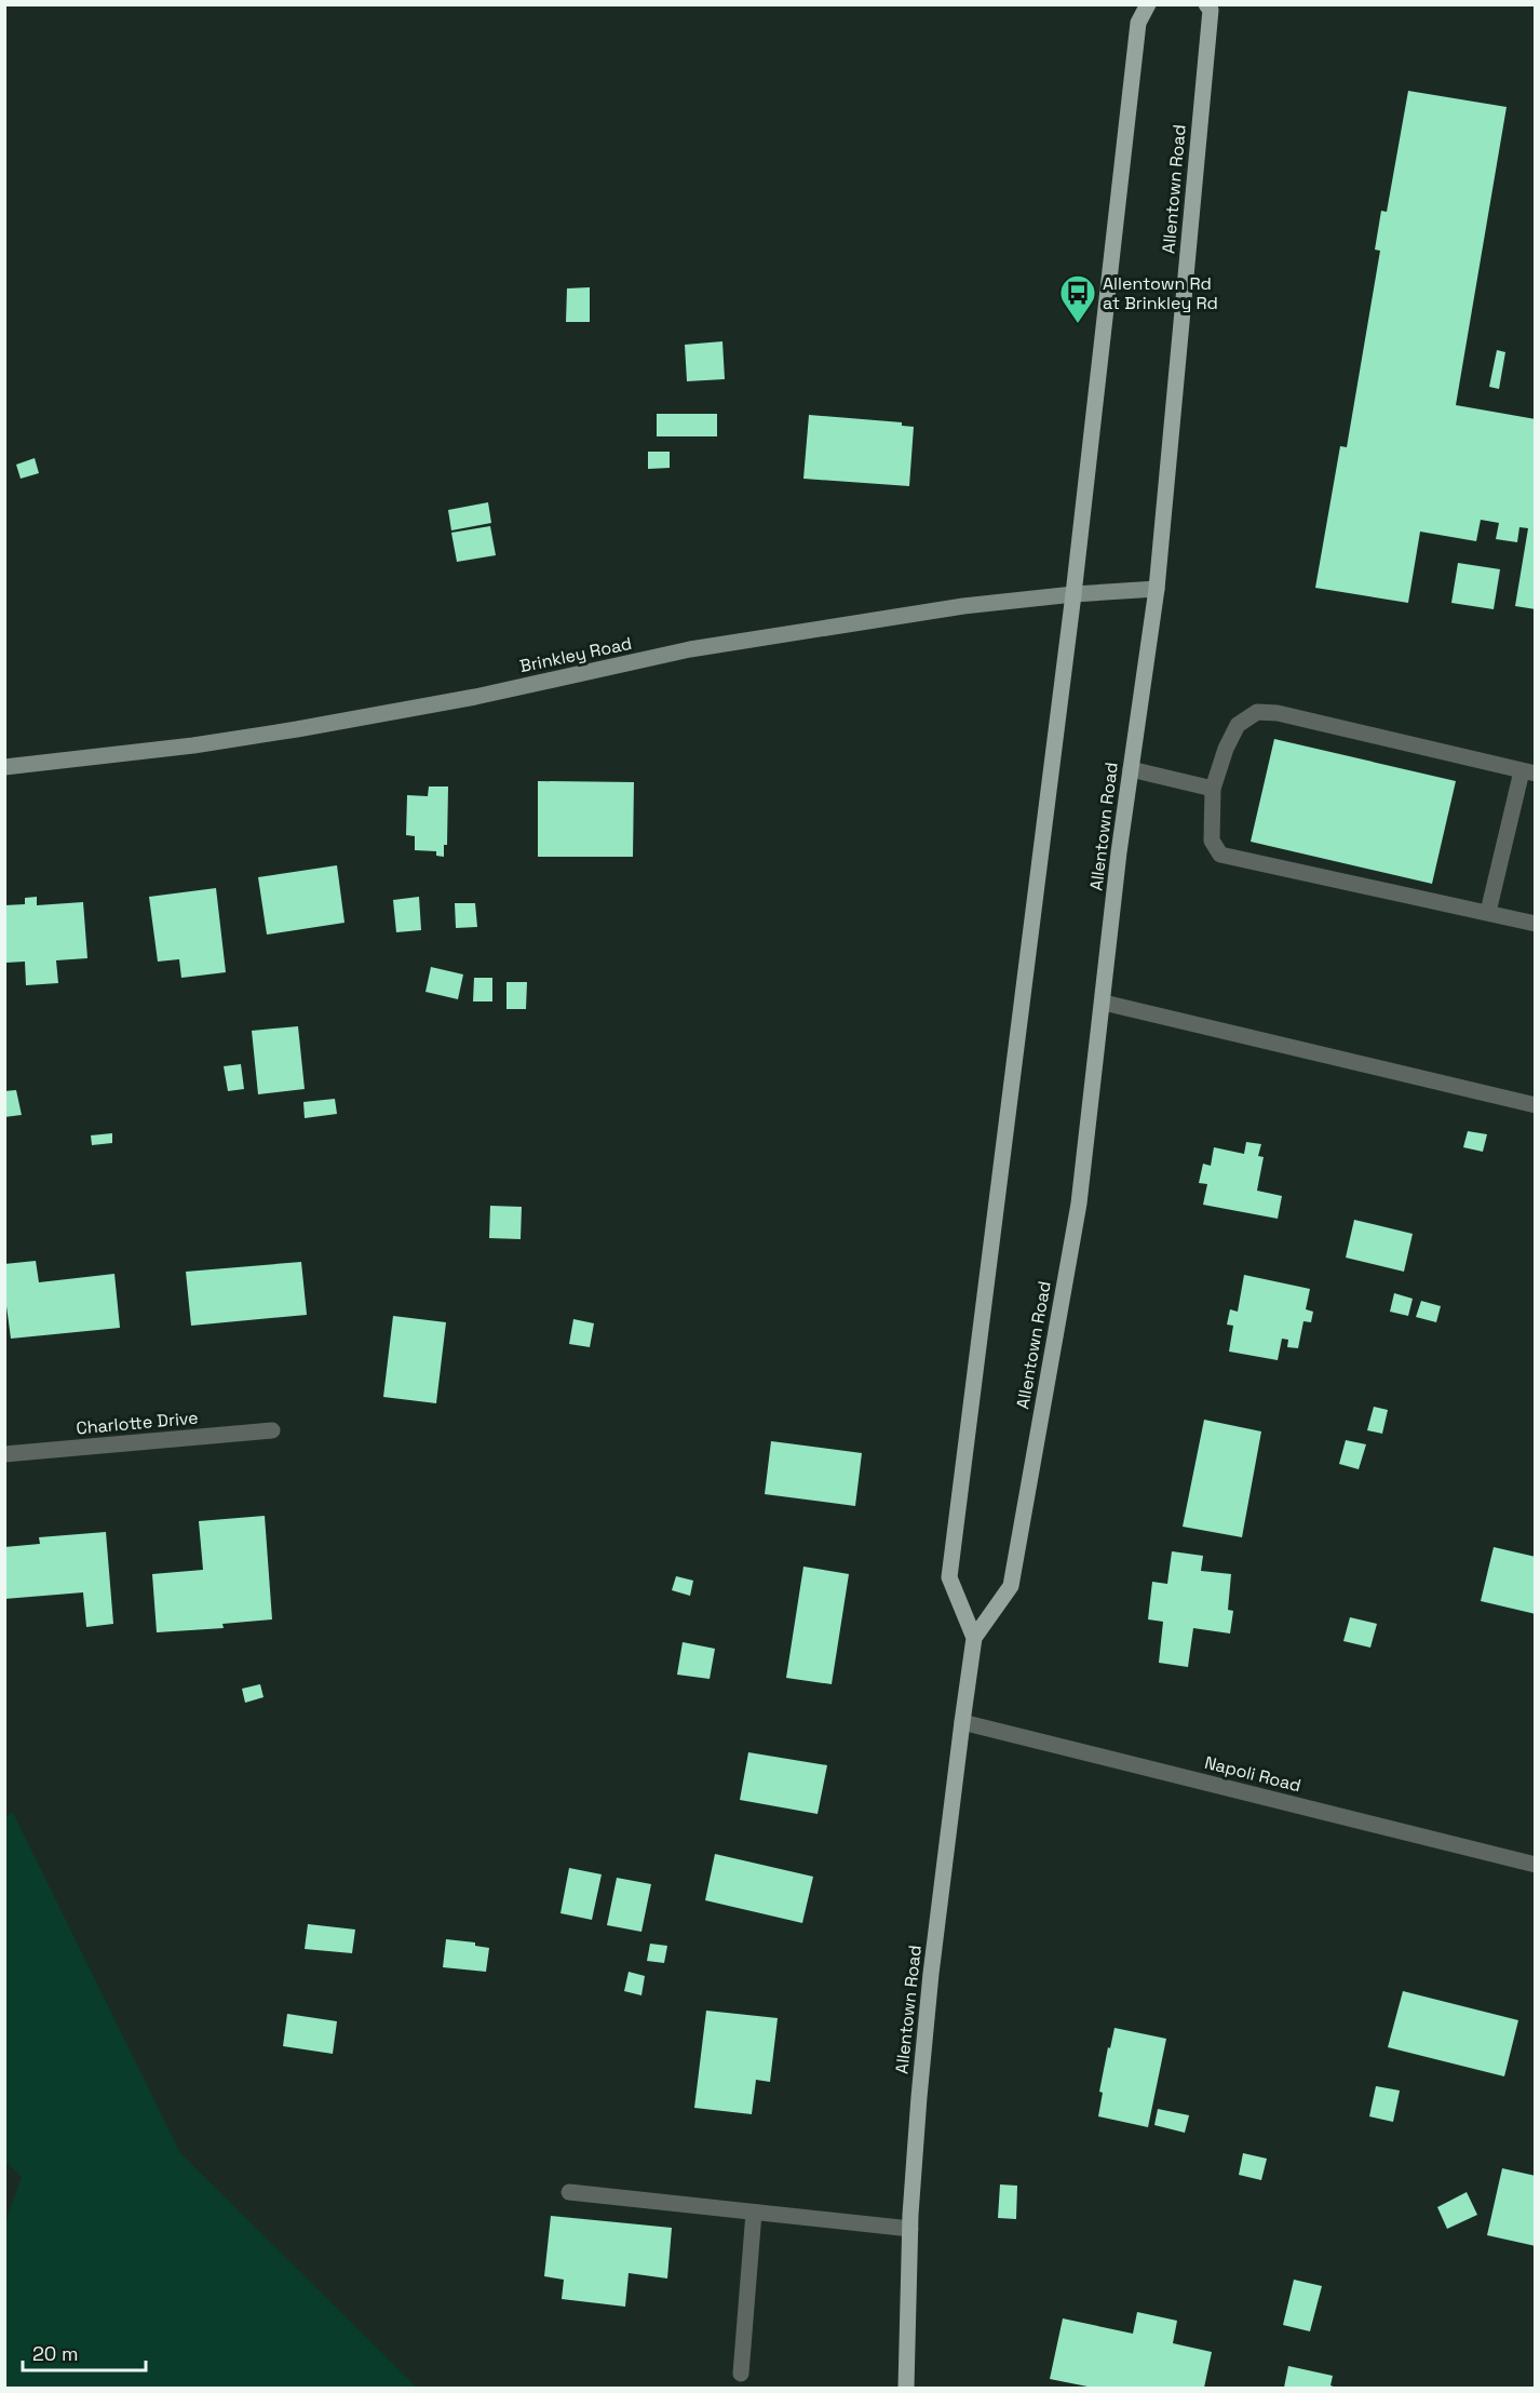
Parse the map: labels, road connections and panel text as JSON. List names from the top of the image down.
{
  "streets": {
    "main road": ["Allentown Road", "Brinkley Road"],
    "street": ["Charlotte Drive", "Napoli Road"]
  },
  "crossings": [
    ["Allentown Road", "Brinkley Road"],
    ["Allentown Road", "Napoli Road"]
  ],
  "places": {
    "bus stop": ["Allentown Rd at Brinkley Rd"]
  },
  "scale_bar": "20 m"
}
